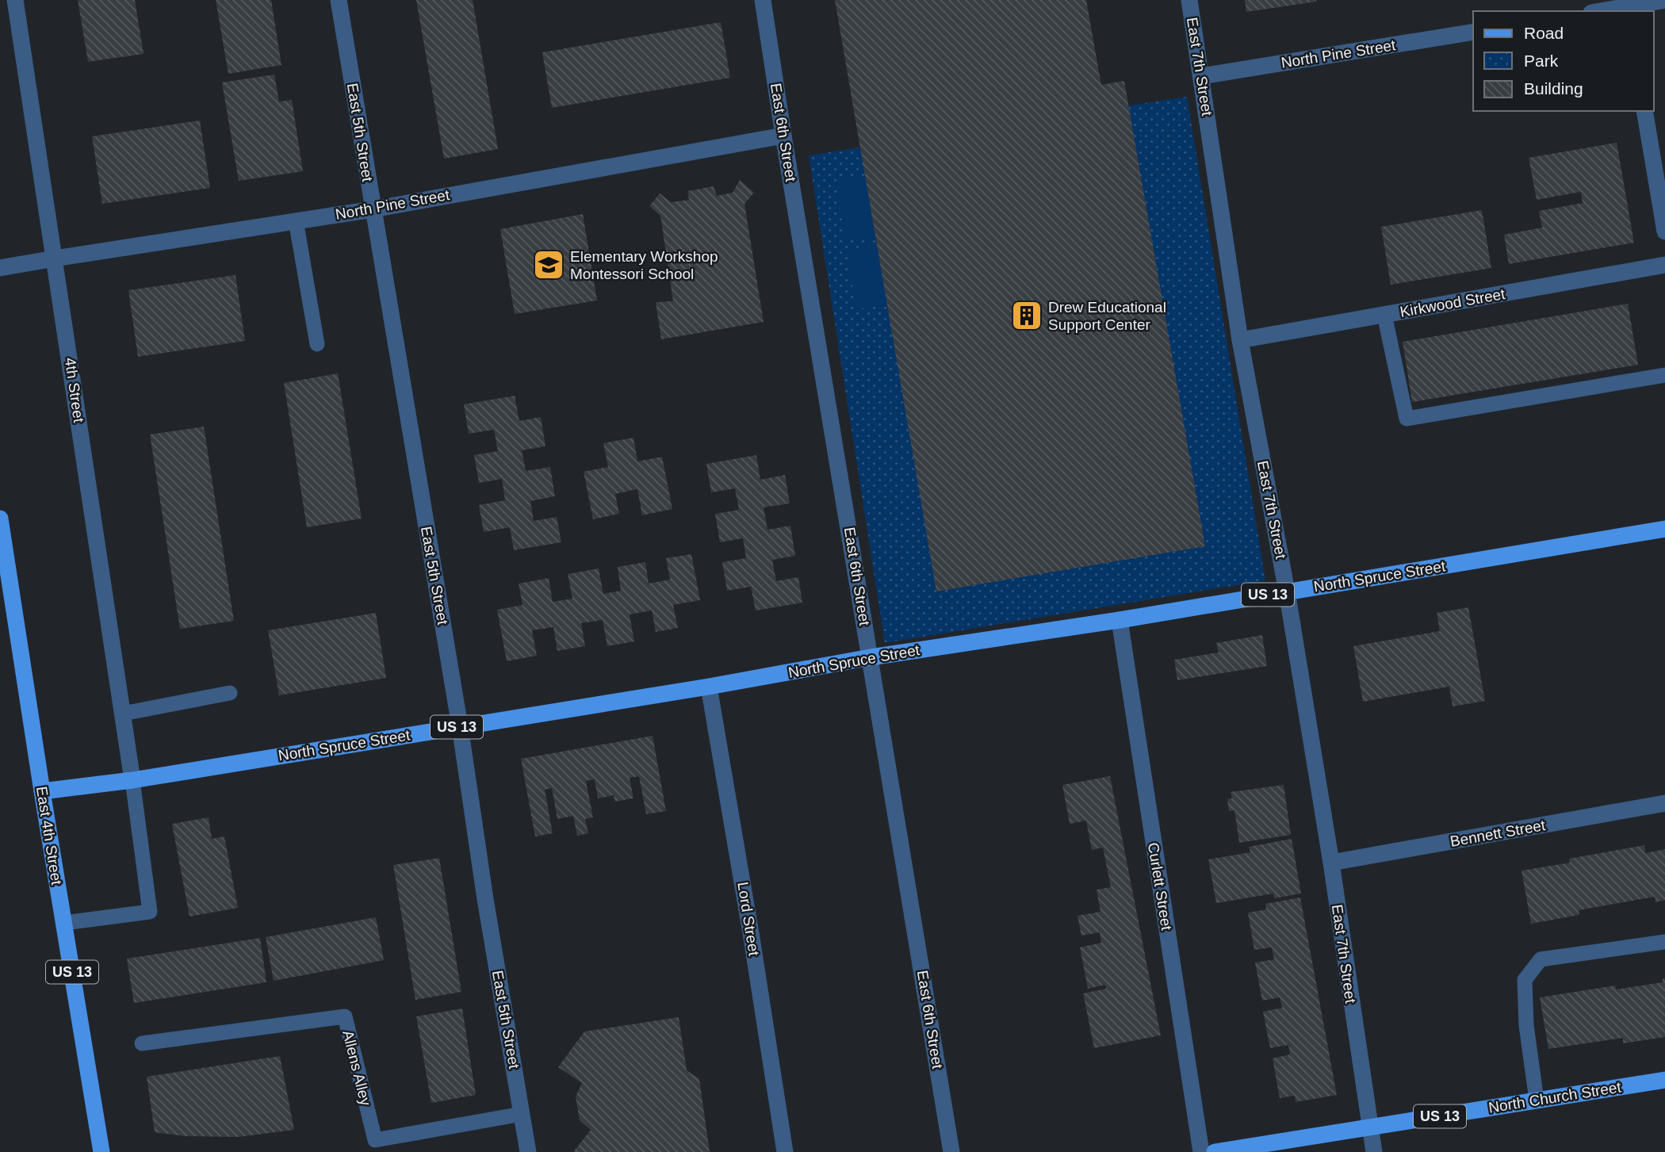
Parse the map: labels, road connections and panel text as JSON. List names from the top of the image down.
{
  "streets": {
    "main road": [
      "North Spruce Street",
      "US 13",
      "East 4th Street",
      "North Church Street"
    ],
    "street": [
      "North Pine Street",
      "East 7th Street",
      "East 5th Street",
      "East 6th Street",
      "Kirkwood Street",
      "4th Street",
      "Bennett Street",
      "Curlett Street",
      "Lord Street"
    ],
    "lane": ["Allens Alley"]
  },
  "crossings": [
    ["North Pine Street", "East 7th Street"],
    ["North Pine Street", "East 5th Street"],
    ["North Pine Street", "East 6th Street"],
    ["North Pine Street", "4th Street"],
    ["East 7th Street", "Kirkwood Street"],
    ["East 7th Street", "North Spruce Street"],
    ["East 7th Street", "Bennett Street"],
    ["East 7th Street", "North Church Street"],
    ["East 5th Street", "North Spruce Street"],
    ["East 5th Street", "Allens Alley"],
    ["East 6th Street", "North Spruce Street"],
    ["4th Street", "North Spruce Street"],
    ["North Spruce Street", "East 4th Street"],
    ["North Spruce Street", "Curlett Street"],
    ["North Spruce Street", "Lord Street"]
  ],
  "places": {
    "school or university": ["Elementary Workshop Montessori School"],
    "building": ["Drew Educational Support Center"]
  },
  "legend": ["Road", "Park", "Building"]
}
